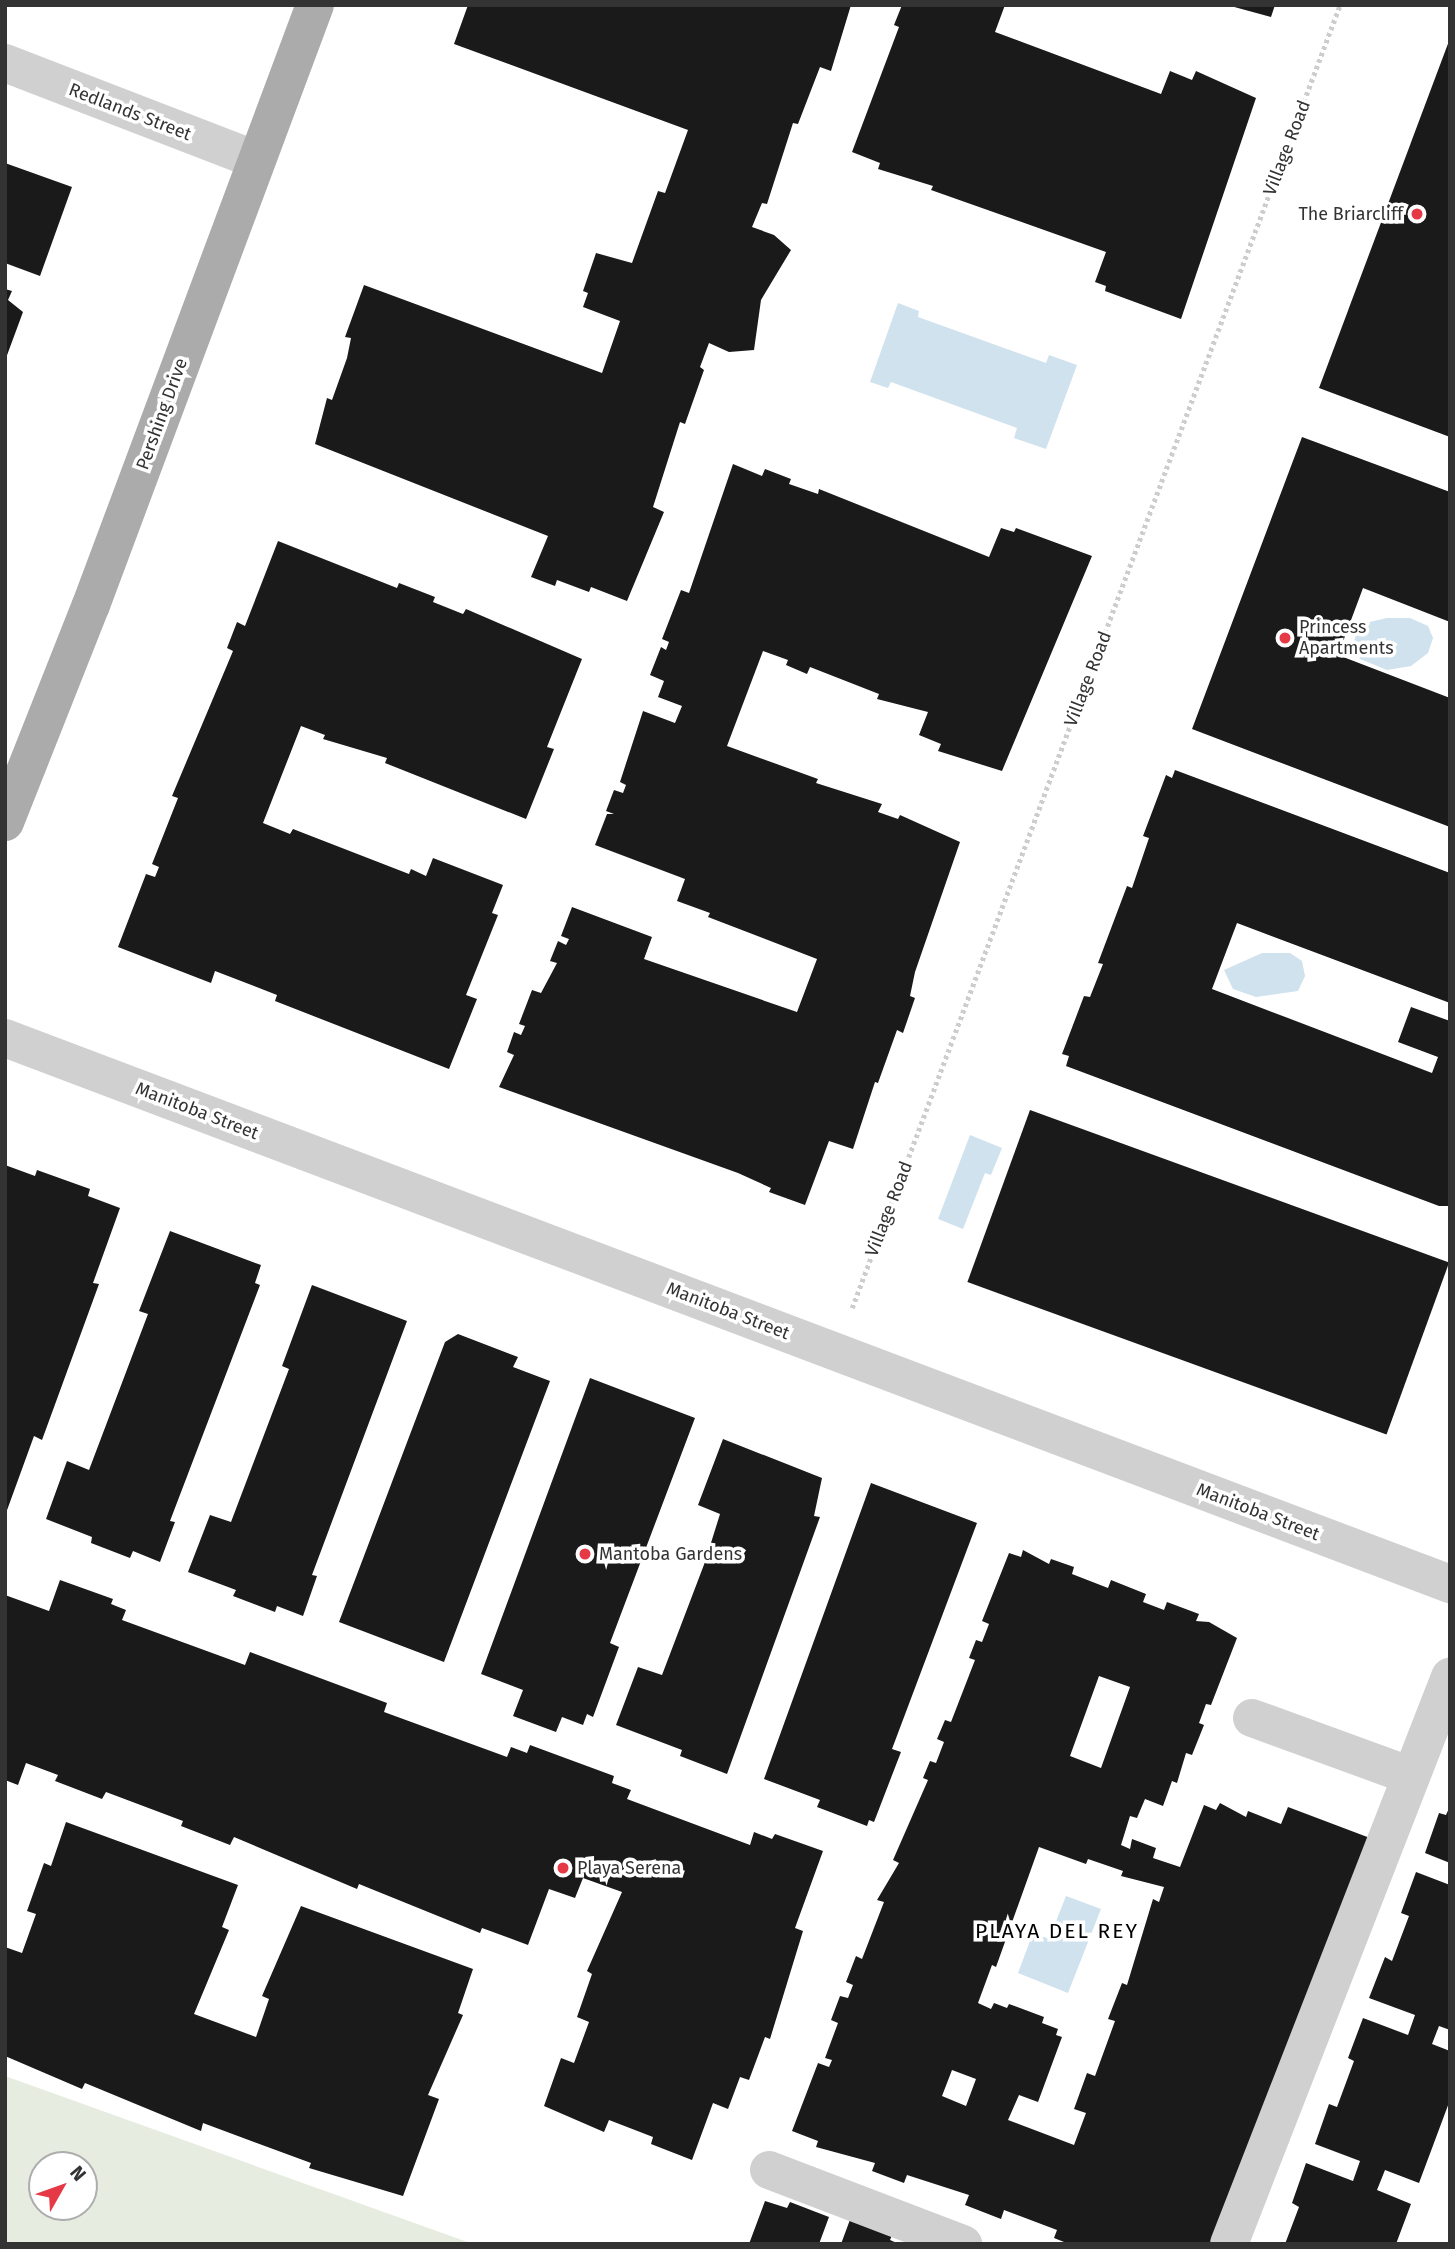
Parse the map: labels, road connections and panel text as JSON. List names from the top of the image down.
{
  "streets": {
    "main road": ["Pershing Drive"],
    "street": ["Redlands Street", "Manitoba Street"],
    "path": ["Village Road"]
  },
  "crossings": [
    ["Redlands Street", "Pershing Drive"],
    ["Village Road", "Manitoba Street"]
  ],
  "districts": ["PLAYA DEL REY"],
  "places": [
    "The Briarcliff",
    "Princess Apartments",
    "Mantoba Gardens",
    "Playa Serena"
  ],
  "north": "top right"
}
